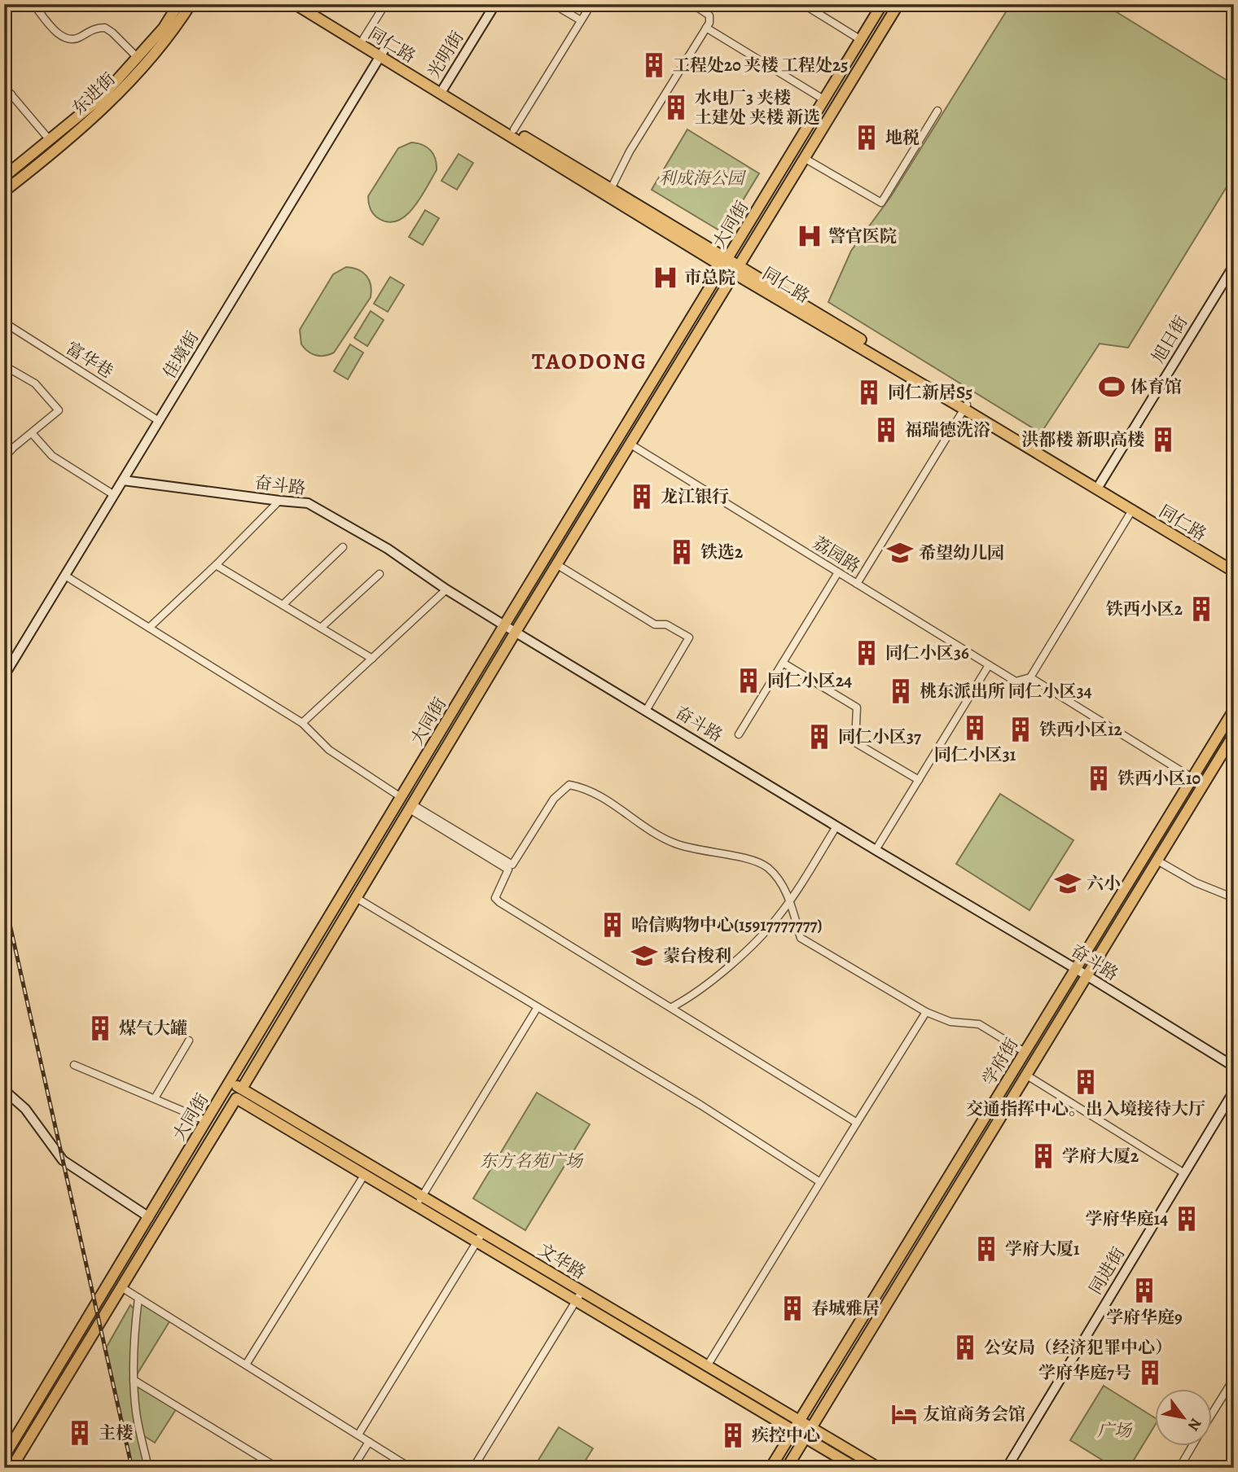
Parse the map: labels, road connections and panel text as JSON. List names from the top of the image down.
{
  "streets": {
    "main road": [
      "同仁路",
      "东进街",
      "大同街",
      "学府街",
      "文华路"
    ],
    "street": [
      "光明街",
      "旭日街",
      "佳境街",
      "富华巷",
      "奋斗路",
      "荔园路",
      "同进街"
    ]
  },
  "crossings": [
    ["同仁路", "光明街"],
    ["同仁路", "大同街"],
    ["同仁路", "旭日街"],
    ["同仁路", "佳境街"],
    ["大同街", "奋斗路"],
    ["大同街", "荔园路"],
    ["大同街", "文华路"],
    ["佳境街", "富华巷"],
    ["佳境街", "奋斗路"],
    ["奋斗路", "学府街"],
    ["学府街", "文华路"]
  ],
  "districts": ["TAODONG"],
  "parks": ["利成海公园", "东方名苑广场", "广场"],
  "places": {
    "building": [
      "工程处20 夹楼 工程处25",
      "水电厂3 夹楼 土建处 夹楼 新选",
      "地税",
      "同仁新居S5",
      "福瑞德洗浴",
      "洪都楼 新职高楼",
      "龙江银行",
      "铁选2",
      "铁西小区2",
      "同仁小区36",
      "同仁小区24",
      "桃东派出所 同仁小区34",
      "同仁小区31",
      "铁西小区12",
      "同仁小区37",
      "铁西小区10",
      "哈信购物中心(15917777777)",
      "煤气大罐",
      "交通指挥中心。出入境接待大厅",
      "学府大厦2",
      "学府华庭14",
      "学府大厦1",
      "学府华庭9",
      "春城雅居",
      "公安局（经济犯罪中心）",
      "学府华庭7号",
      "主楼",
      "疾控中心"
    ],
    "hospital": ["警官医院", "市总院"],
    "sports": ["体育馆"],
    "school or university": ["希望幼儿园", "六小", "蒙台梭利"],
    "hotel": ["友谊商务会馆"]
  },
  "north": "bottom right"
}
